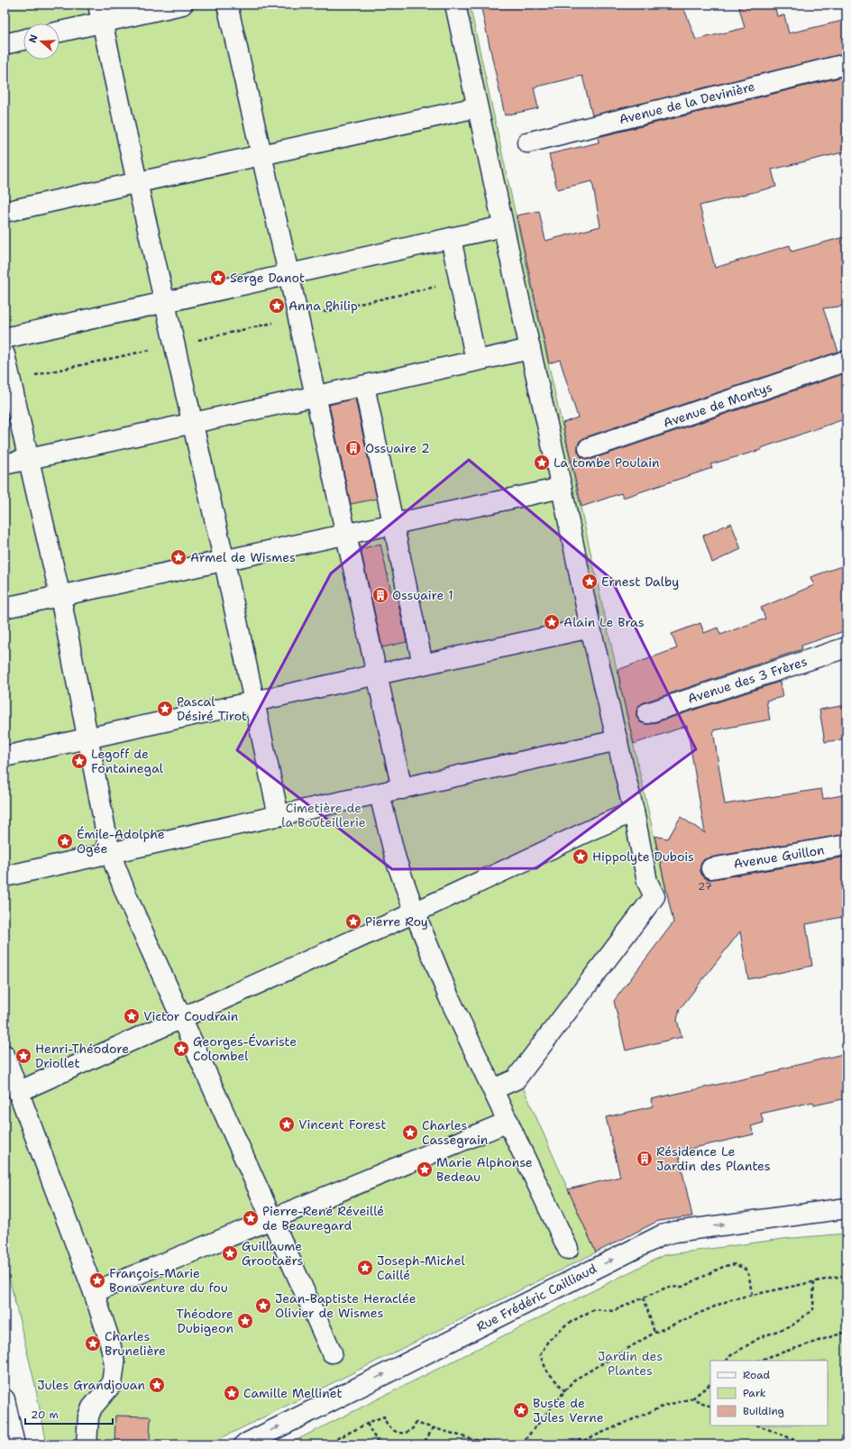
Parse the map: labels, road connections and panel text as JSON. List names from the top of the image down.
{
  "streets": {
    "street": [
      "Avenue de la Devinière",
      "Avenue de Montys",
      "Avenue des 3 Frères",
      "Avenue Guillon",
      "Rue Frédéric Cailliaud"
    ]
  },
  "one_way": ["Rue Frédéric Cailliaud"],
  "parks": ["Cimetière de la Bouteillerie", "Jardin des Plantes"],
  "places": {
    "place": [
      "Serge Danot",
      "Anna Philip",
      "La tombe Poulain",
      "Armel de Wismes",
      "Ernest Dalby",
      "Alain Le Bras",
      "Pascal Désiré Tirot",
      "Legoff de Fontainegal",
      "Émile-Adolphe Ogée",
      "Hippolyte Dubois",
      "Pierre Roy",
      "Victor Coudrain",
      "Georges-Évariste Colombel",
      "Henri-Théodore Driollet",
      "Vincent Forest",
      "Charles Cassegrain",
      "Marie Alphonse Bedeau",
      "Pierre-René Réveillé de Beauregard",
      "Guillaume Grootaërs",
      "Joseph-Michel Caillé",
      "François-Marie Bonaventure du fou",
      "Jean-Baptiste Heraclée Olivier de Wismes",
      "Théodore Dubigeon",
      "Charles Brunelière",
      "Jules Grandjouan",
      "Camille Mellinet",
      "Buste de Jules Verne"
    ],
    "building": ["Ossuaire 2", "Ossuaire 1", "Résidence Le Jardin des Plantes"]
  },
  "house_numbers": ["27"],
  "legend": ["Road", "Park", "Building"],
  "scale_bar": "20 m",
  "north": "left"
}
